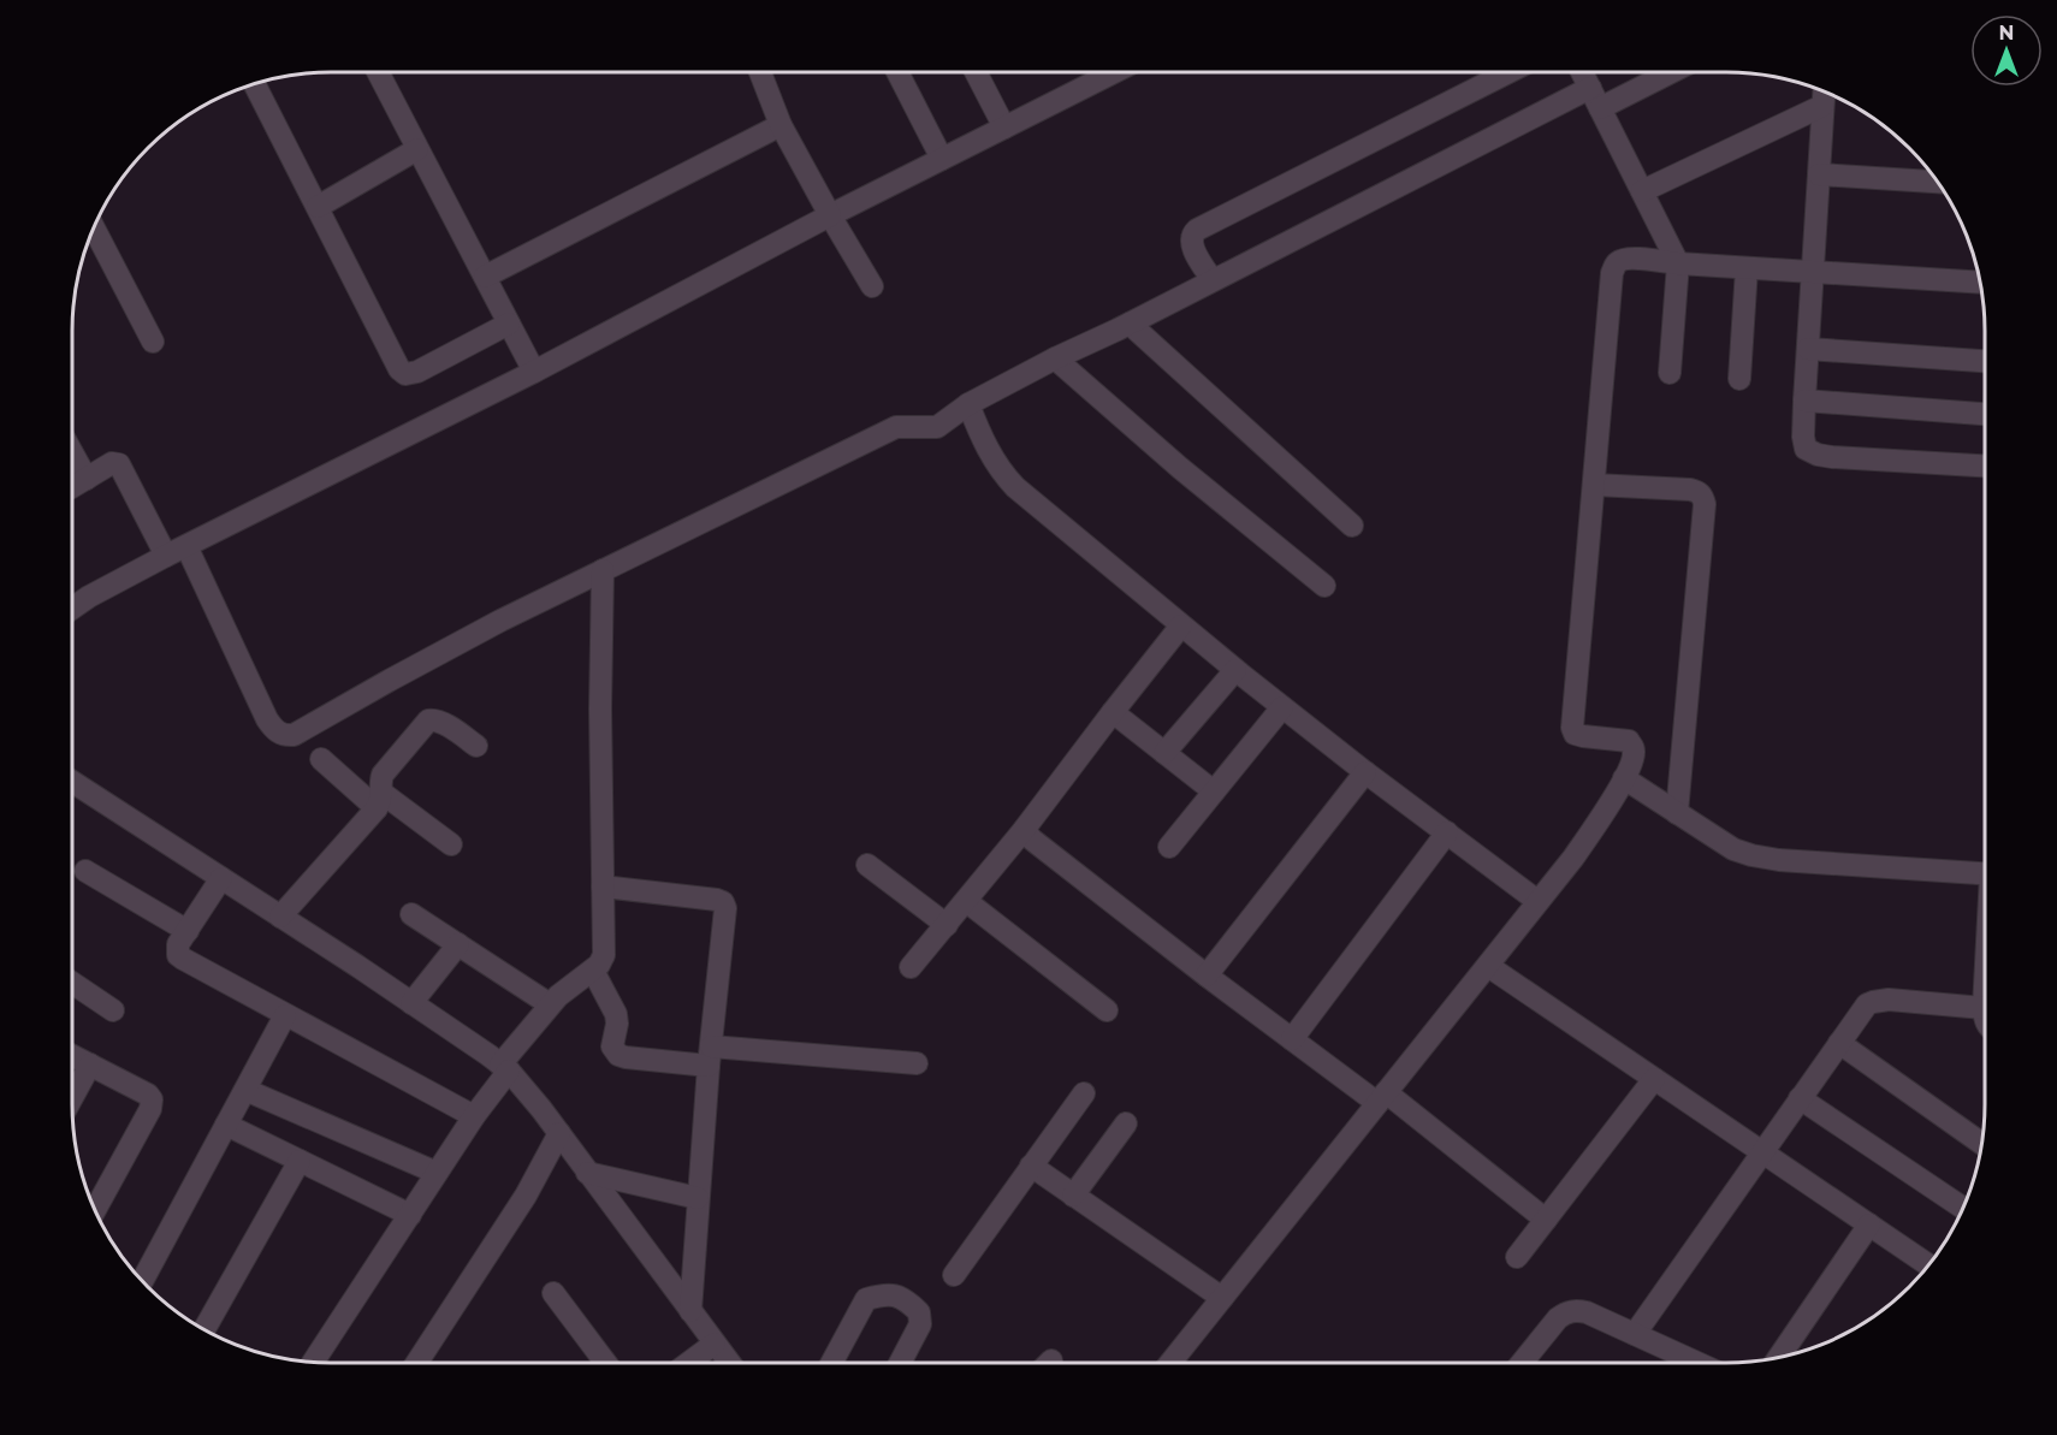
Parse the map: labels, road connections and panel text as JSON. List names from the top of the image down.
{
  "north": "top"
}
